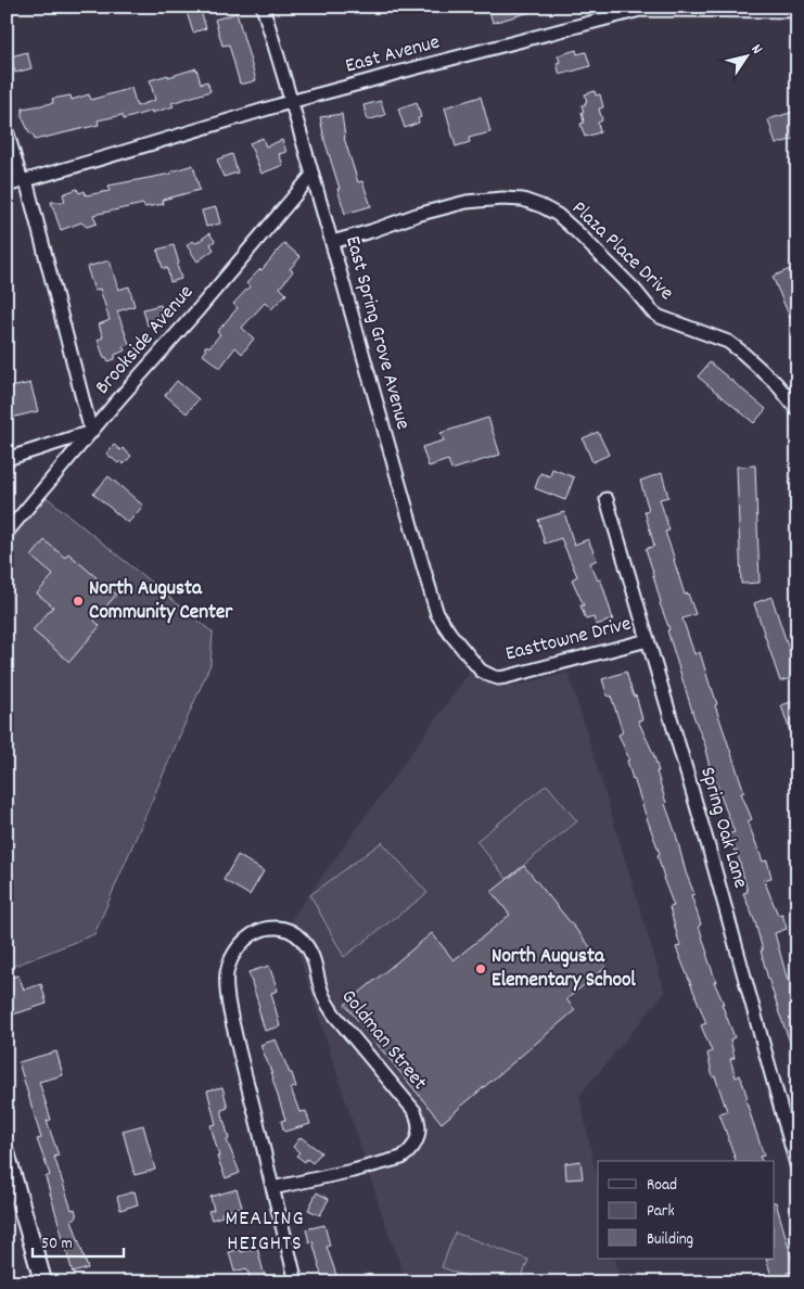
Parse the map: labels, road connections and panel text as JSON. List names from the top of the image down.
{
  "streets": {
    "street": [
      "East Avenue",
      "Plaza Place Drive",
      "East Spring Grove Avenue",
      "Brookside Avenue",
      "Easttowne Drive",
      "Spring Oak Lane",
      "Goldman Street"
    ]
  },
  "crossings": [
    ["East Avenue", "East Spring Grove Avenue"],
    ["Plaza Place Drive", "East Spring Grove Avenue"],
    ["East Spring Grove Avenue", "Brookside Avenue"],
    ["East Spring Grove Avenue", "Easttowne Drive"],
    ["Easttowne Drive", "Spring Oak Lane"]
  ],
  "districts": ["MEALING HEIGHTS"],
  "places": ["North Augusta Community Center", "North Augusta Elementary School"],
  "legend": ["Road", "Park", "Building"],
  "scale_bar": "50 m",
  "north": "top right"
}
